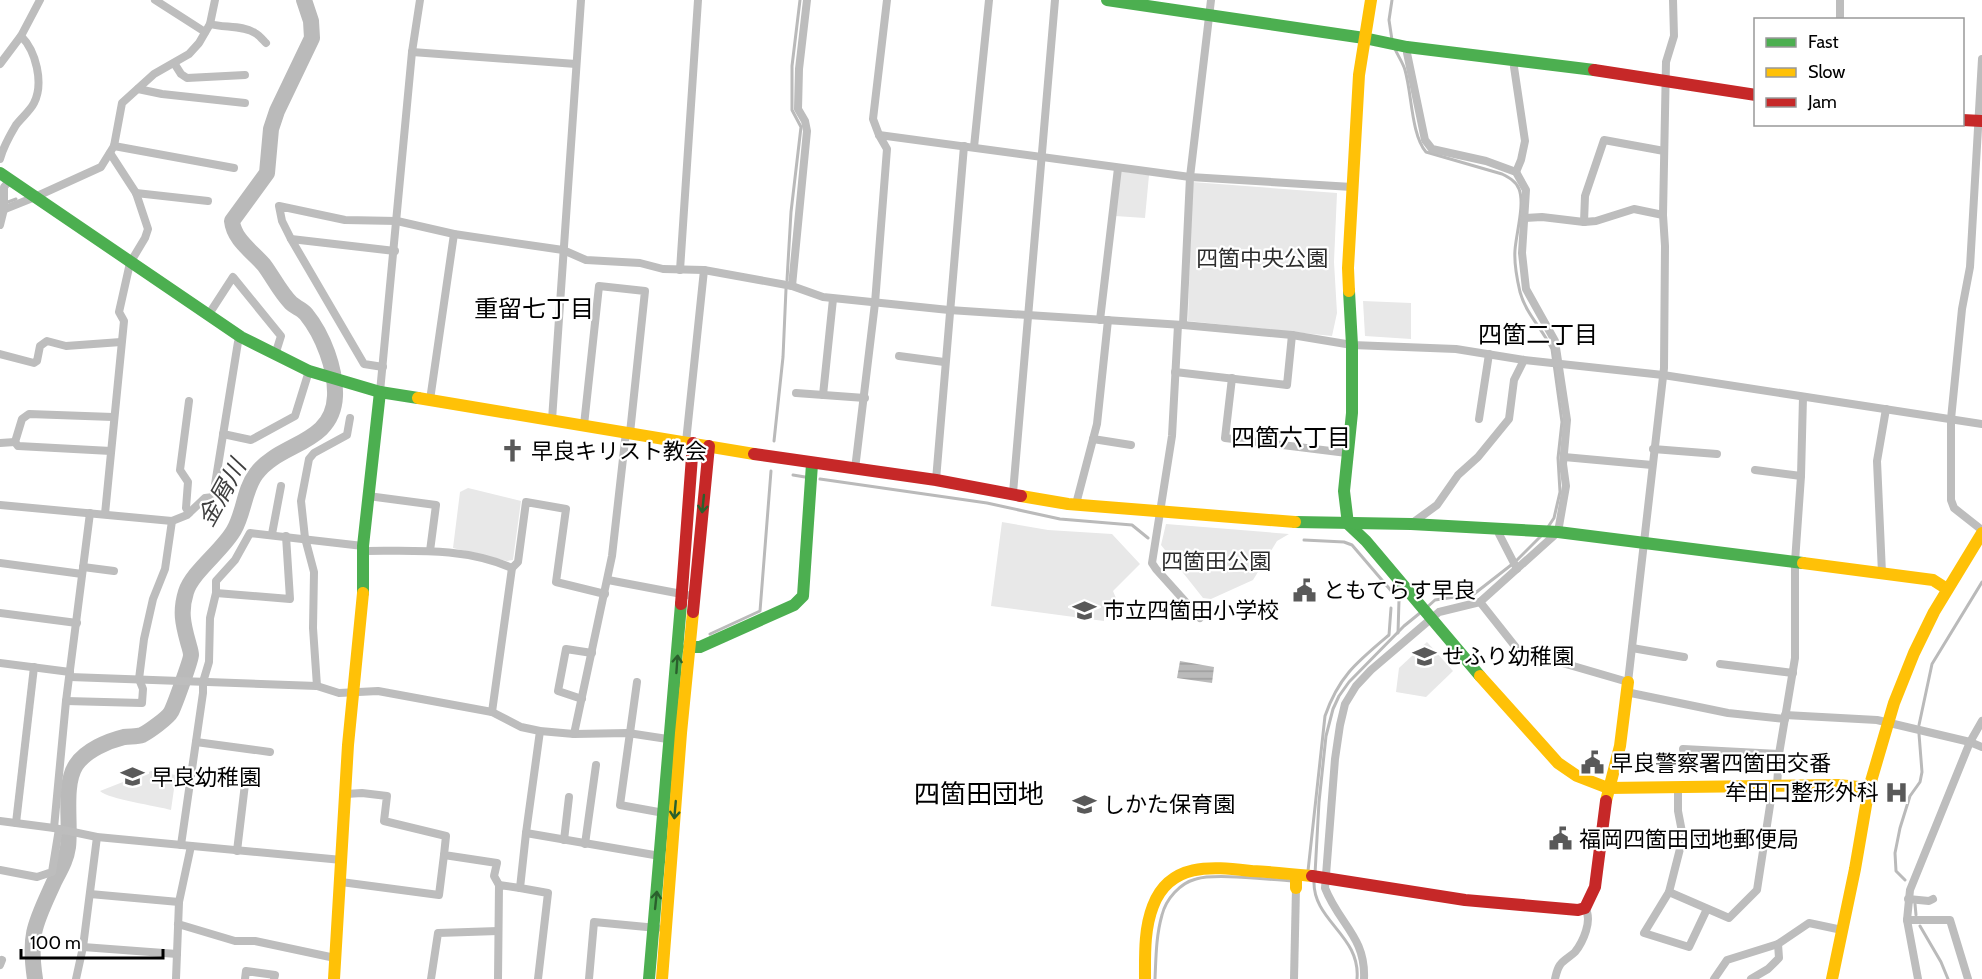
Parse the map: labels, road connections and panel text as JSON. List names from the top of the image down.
{
  "districts": [
    "重留七丁目",
    "四箇二丁目",
    "四箇六丁目",
    "四箇田団地"
  ],
  "water": ["金屑川"],
  "parks": ["四箇中央公園", "四箇田公園"],
  "places": {
    "church": ["早良キリスト教会"],
    "public building": ["ともてらす早良", "早良警察署四箇田交番", "福岡四箇田団地郵便局"],
    "school or university": [
      "市立四箇田小学校",
      "せふり幼稚園",
      "早良幼稚園",
      "しかた保育園"
    ],
    "hospital": ["牟田口整形外科"]
  },
  "legend": ["Fast", "Slow", "Jam"],
  "scale_bar": "100 m"
}
